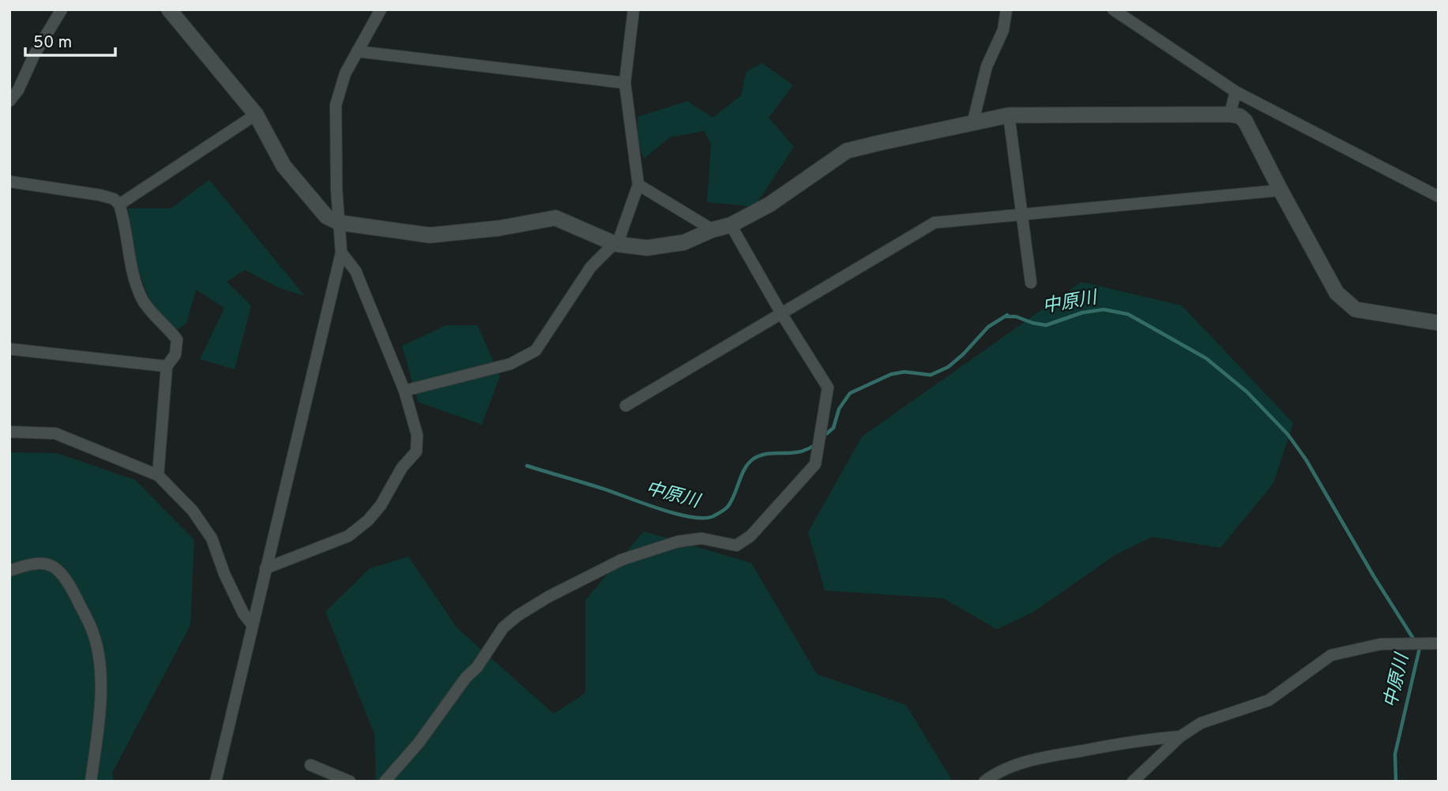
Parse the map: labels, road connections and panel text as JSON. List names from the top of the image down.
{
  "water": ["中原川"],
  "scale_bar": "50 m"
}
